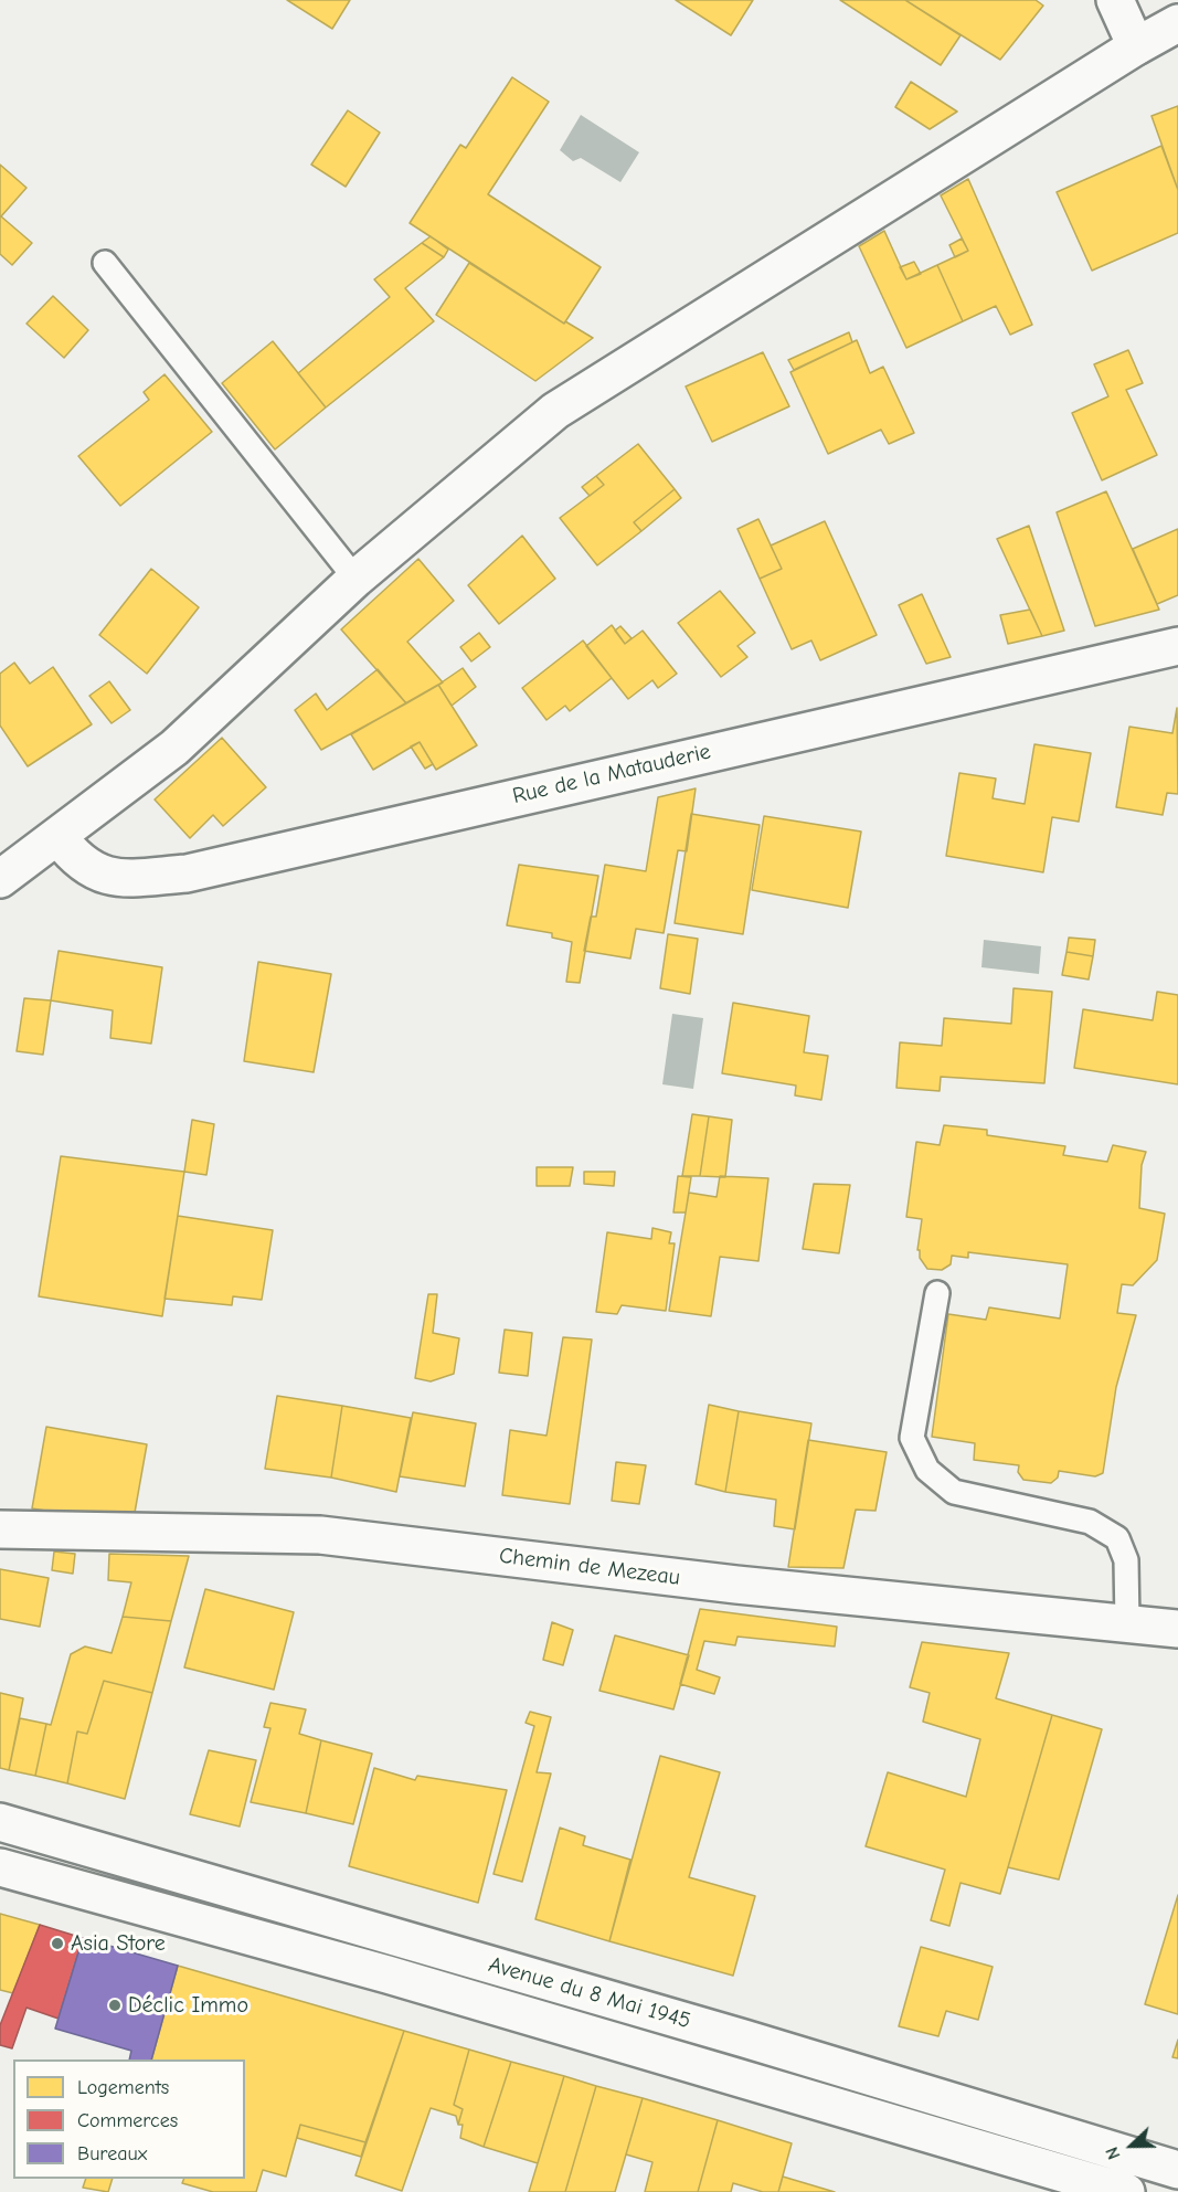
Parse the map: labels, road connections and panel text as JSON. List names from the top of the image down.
{
  "streets": {
    "street": ["Rue de la Matauderie", "Chemin de Mezeau", "Avenue du 8 Mai 1945"]
  },
  "places": ["Asia Store", "Déclic Immo"],
  "legend": ["Logements", "Commerces", "Bureaux"],
  "north": "left"
}
